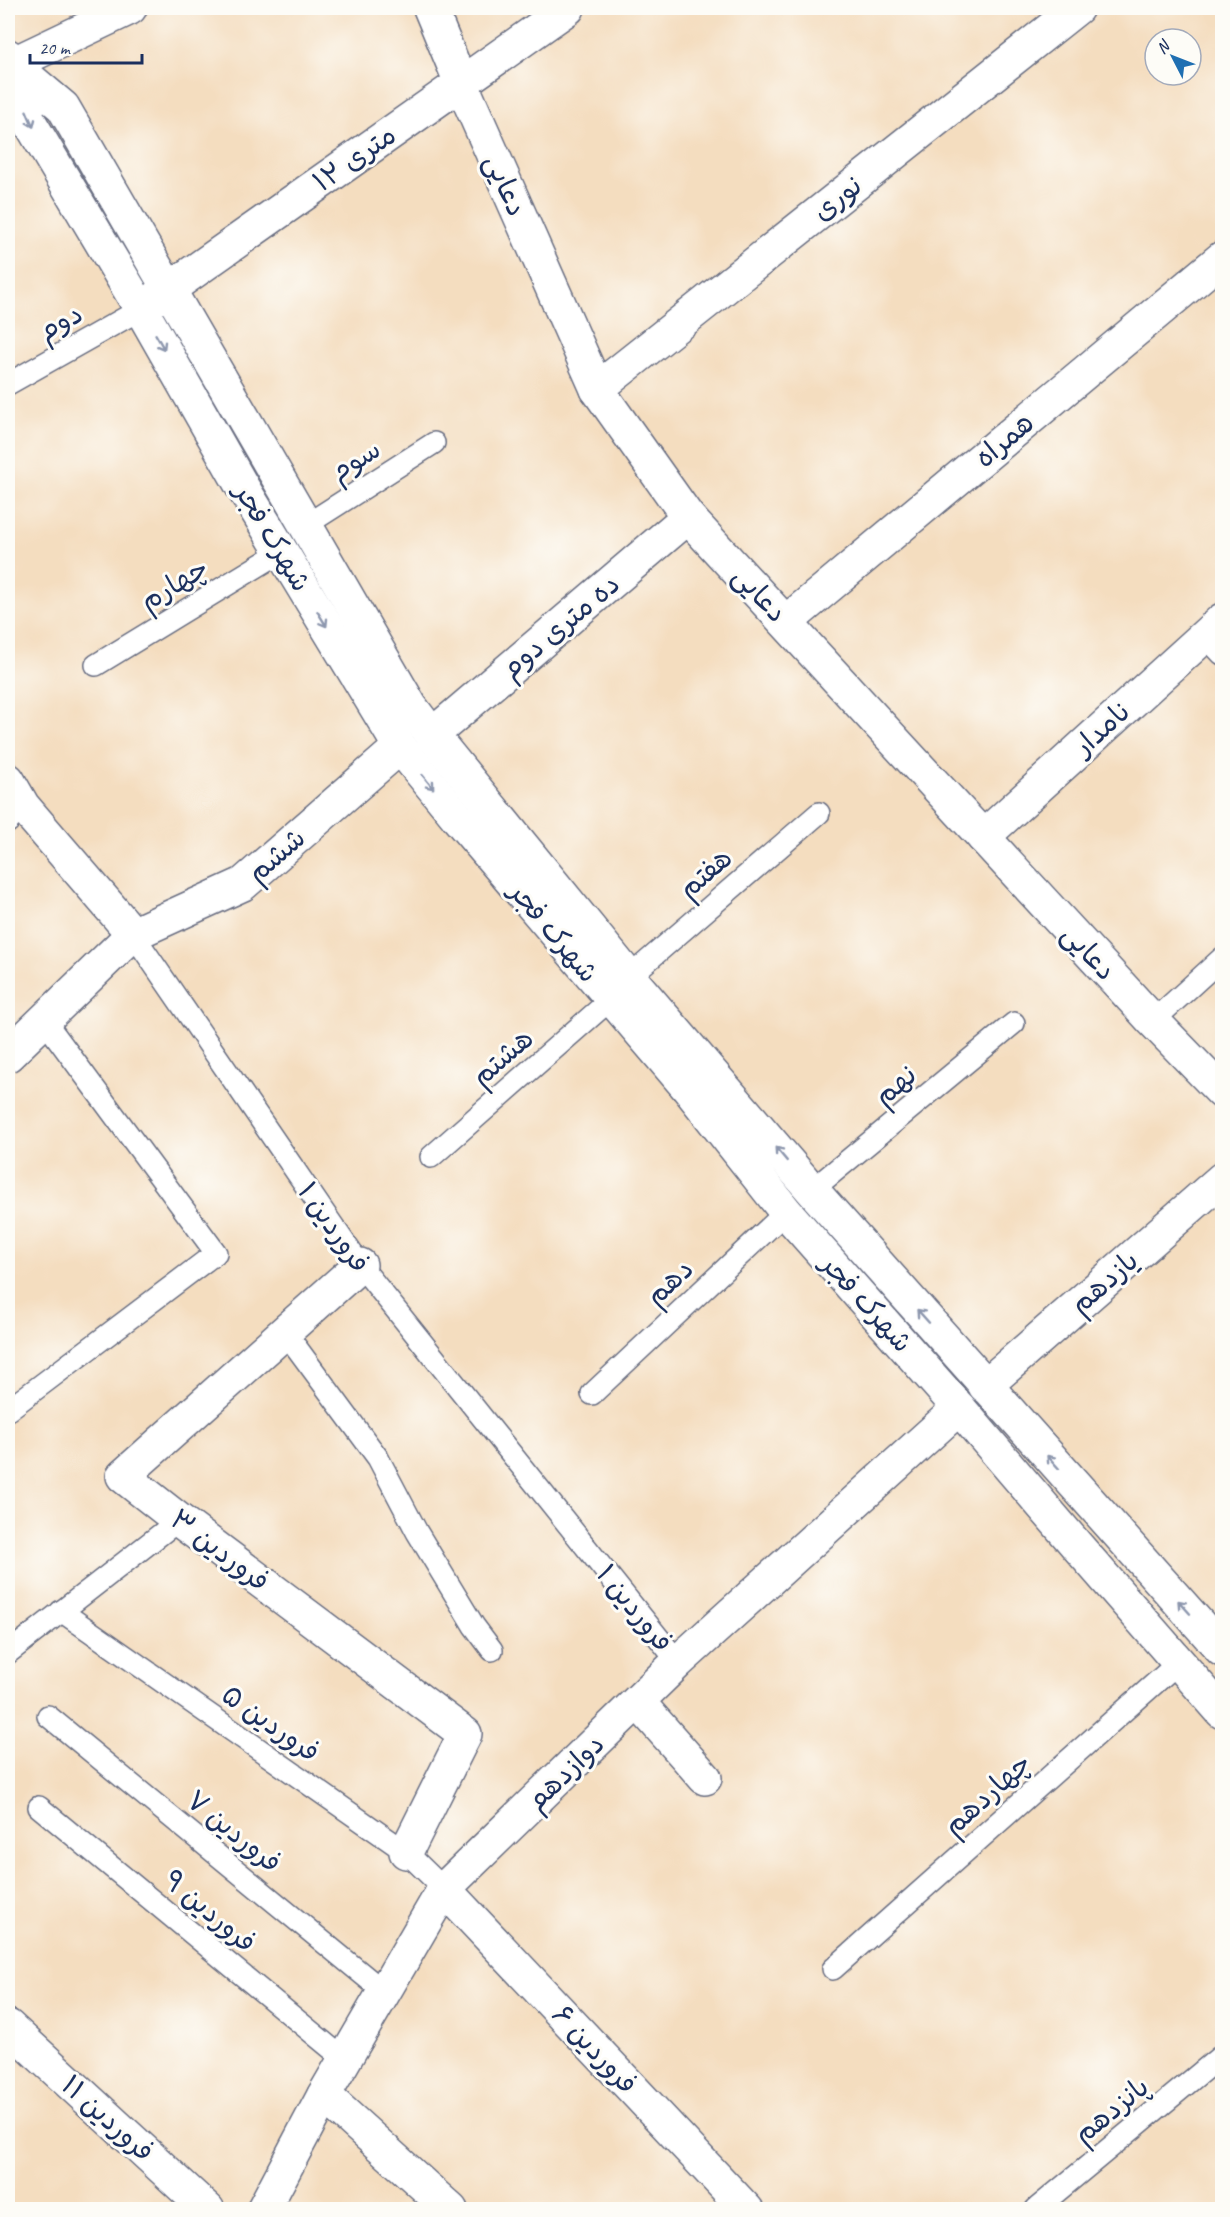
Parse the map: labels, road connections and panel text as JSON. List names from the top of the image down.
{
  "streets": {
    "street": [
      "۱۲ متری",
      "دعایی",
      "نوری",
      "همراه",
      "شهرک فجر",
      "ده متری دوم",
      "نامدار",
      "ششم",
      "فروردین ۱",
      "یازدهم",
      "فروردین ۳",
      "دوازدهم",
      "فروردین ۶",
      "فروردین ۱۱"
    ],
    "lane": [
      "دوم",
      "سوم",
      "چهارم",
      "هفتم",
      "هشتم",
      "نهم",
      "دهم",
      "فروردین ۵",
      "چهاردهم",
      "فروردین ۷",
      "فروردین ۹",
      "پانزدهم"
    ]
  },
  "crossings": [
    ["۱۲ متری", "دعایی"],
    ["۱۲ متری", "دوم"],
    ["۱۲ متری", "شهرک فجر"],
    ["دعایی", "نوری"],
    ["دعایی", "همراه"],
    ["دعایی", "ده متری دوم"],
    ["دعایی", "نامدار"],
    ["دوم", "شهرک فجر"],
    ["سوم", "شهرک فجر"],
    ["شهرک فجر", "چهارم"],
    ["شهرک فجر", "ده متری دوم"],
    ["شهرک فجر", "ششم"],
    ["شهرک فجر", "هفتم"],
    ["شهرک فجر", "هشتم"],
    ["شهرک فجر", "نهم"],
    ["شهرک فجر", "دهم"],
    ["شهرک فجر", "یازدهم"],
    ["شهرک فجر", "دوازدهم"],
    ["شهرک فجر", "چهاردهم"],
    ["ششم", "فروردین ۱"],
    ["هفتم", "هشتم"],
    ["فروردین ۱", "فروردین ۳"],
    ["فروردین ۱", "دوازدهم"],
    ["یازدهم", "دوازدهم"],
    ["فروردین ۳", "فروردین ۵"],
    ["فروردین ۵", "دوازدهم"],
    ["فروردین ۵", "فروردین ۶"],
    ["دوازدهم", "فروردین ۷"],
    ["دوازدهم", "فروردین ۹"],
    ["دوازدهم", "فروردین ۶"]
  ],
  "scale_bar": "20 m",
  "north": "top left"
}
